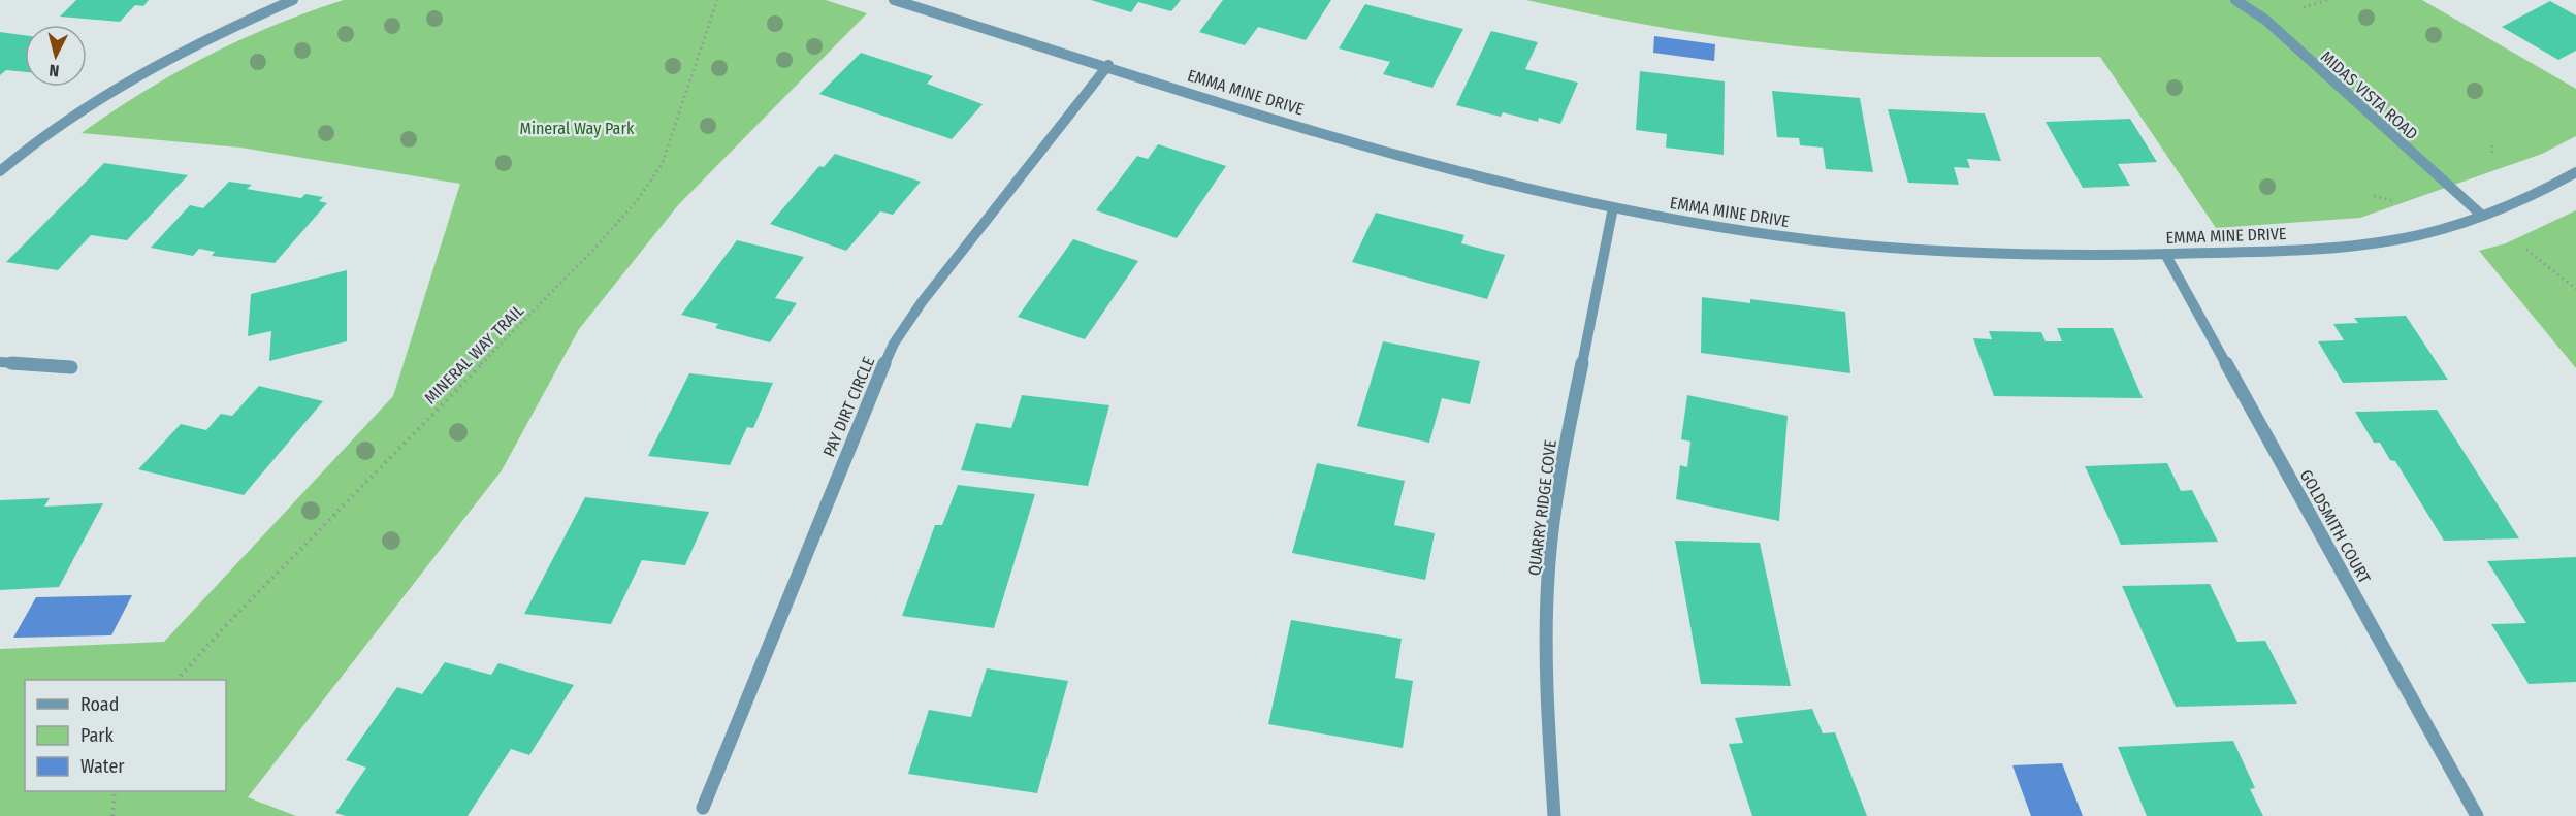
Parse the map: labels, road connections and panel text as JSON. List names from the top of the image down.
{
  "streets": {
    "street": [
      "EMMA MINE DRIVE",
      "MIDAS VISTA ROAD",
      "PAY DIRT CIRCLE",
      "QUARRY RIDGE COVE",
      "GOLDSMITH COURT"
    ],
    "path": ["MINERAL WAY TRAIL"]
  },
  "crossings": [
    ["EMMA MINE DRIVE", "MIDAS VISTA ROAD"],
    ["EMMA MINE DRIVE", "PAY DIRT CIRCLE"],
    ["EMMA MINE DRIVE", "QUARRY RIDGE COVE"],
    ["EMMA MINE DRIVE", "GOLDSMITH COURT"]
  ],
  "parks": ["Mineral Way Park"],
  "legend": ["Road", "Park", "Water"],
  "north": "bottom"
}
